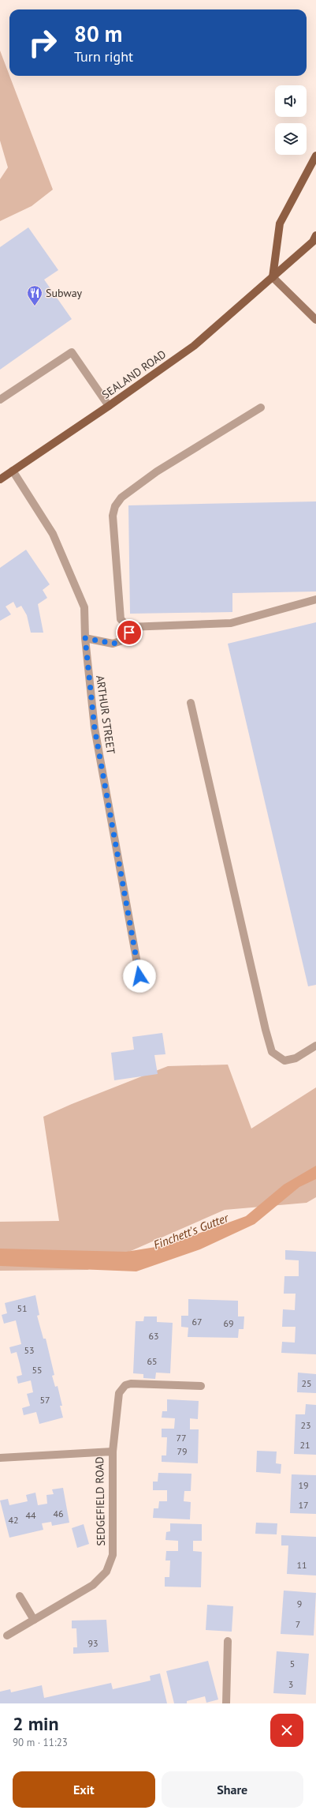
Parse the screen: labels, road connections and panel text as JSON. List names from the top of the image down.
{
  "streets": {
    "main road": ["SEALAND ROAD"],
    "street": ["ARTHUR STREET", "SEDGEFIELD ROAD"]
  },
  "crossings": [
    ["SEALAND ROAD", "ARTHUR STREET"]
  ],
  "water": ["Finchett's Gutter"],
  "places": {
    "restaurant": ["Subway"]
  },
  "house_numbers": [
    "51",
    "67",
    "69",
    "63",
    "53",
    "65",
    "55",
    "25",
    "57",
    "23",
    "77",
    "21",
    "79",
    "19",
    "17",
    "46",
    "44",
    "42",
    "11",
    "9",
    "7",
    "93",
    "5",
    "3"
  ],
  "page": {
    "turn": ["80 m", "Turn right"],
    "heading": ["2 min", "90 m · 11:23"],
    "buttons": ["Exit", "Share"]
  }
}
